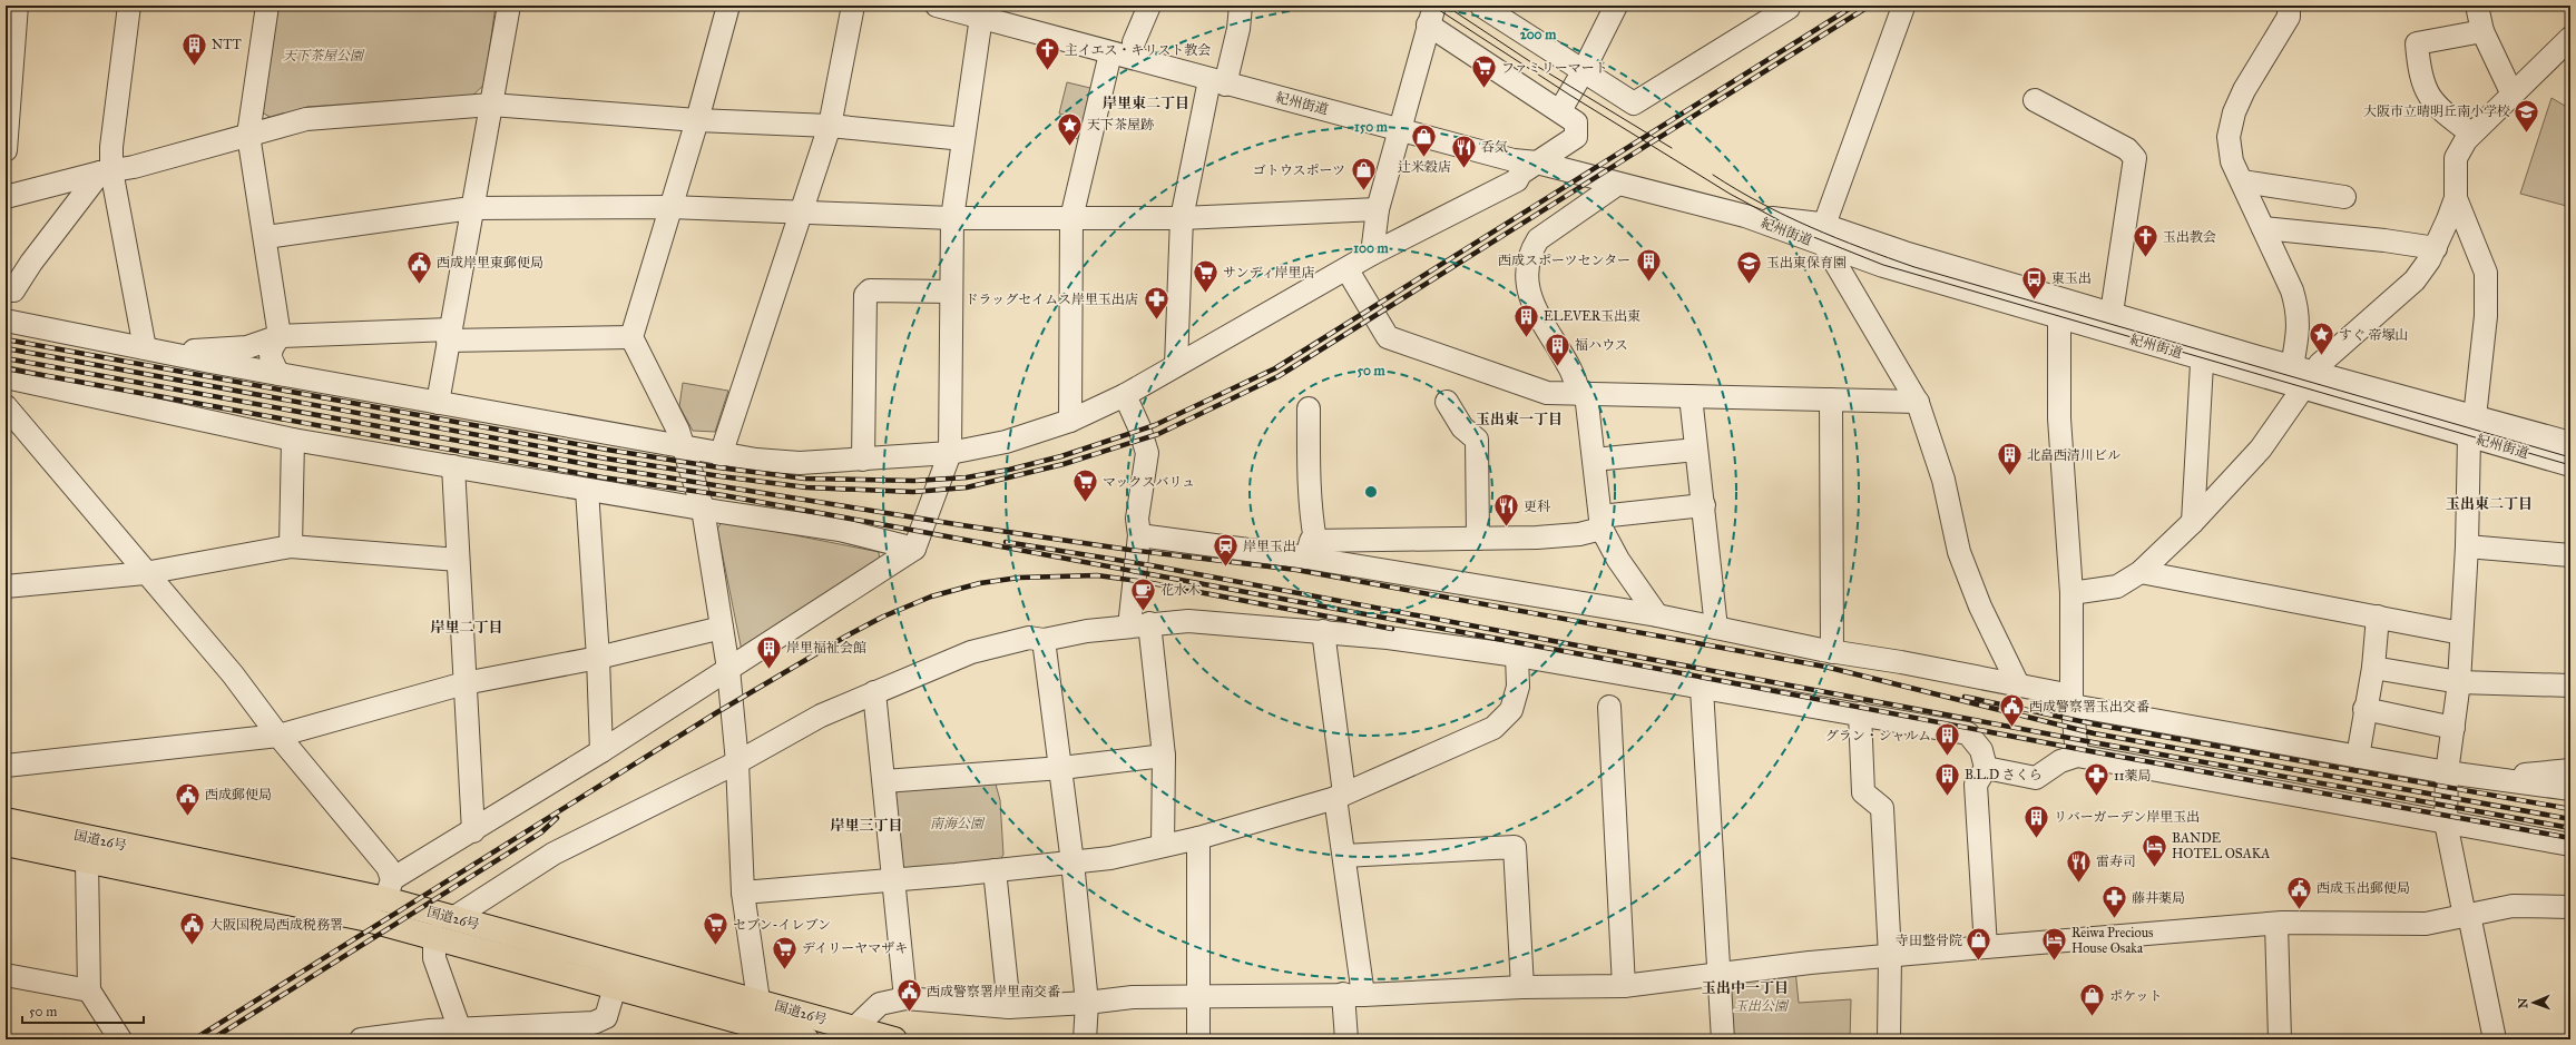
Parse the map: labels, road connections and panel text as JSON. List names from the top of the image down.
{
  "streets": {
    "highway": ["国道26号"],
    "street": ["紀州街道"]
  },
  "districts": [
    "岸里東二丁目",
    "玉出東一丁目",
    "玉出東二丁目",
    "岸里二丁目",
    "岸里三丁目",
    "玉出中一丁目"
  ],
  "parks": ["天下茶屋公園", "南海公園", "玉出公園"],
  "places": {
    "building": [
      "NTT",
      "西成スポーツセンター",
      "ELEVER玉出東",
      "福ハウス",
      "北畠西清川ビル",
      "岸里福祉会館",
      "グラン・シャルム",
      "B.L.D さくら",
      "リバーガーデン岸里玉出"
    ],
    "church": ["主イエス・キリスト教会", "玉出教会"],
    "supermarket": [
      "ファミリーマート",
      "サンディ岸里店",
      "マックスバリュ",
      "セブン-イレブン",
      "デイリーヤマザキ"
    ],
    "school or university": ["大阪市立晴明丘南小学校", "玉出東保育園"],
    "place": ["天下茶屋跡", "すぐ 帝塚山"],
    "shop": [
      "辻米穀店",
      "ゴトウスポーツ",
      "寺田整骨院",
      "ポケット"
    ],
    "restaurant": ["呑気", "更科", "雷寿司"],
    "public building": [
      "西成岸里東郵便局",
      "西成警察署玉出交番",
      "西成郵便局",
      "西成玉出郵便局",
      "大阪国税局西成税務署",
      "西成警察署岸里南交番"
    ],
    "bus stop": ["東玉出"],
    "pharmacy": ["ドラッグセイムス岸里玉出店", "11薬局", "藤井薬局"],
    "station": ["岸里玉出"],
    "cafe": ["花水木"],
    "hotel": ["BANDE HOTEL OSAKA", "Reiwa Precious House Osaka"]
  },
  "scale_bar": "50 m",
  "north": "left",
  "rings": [
    "200 m",
    "150 m",
    "100 m",
    "50 m"
  ]
}
